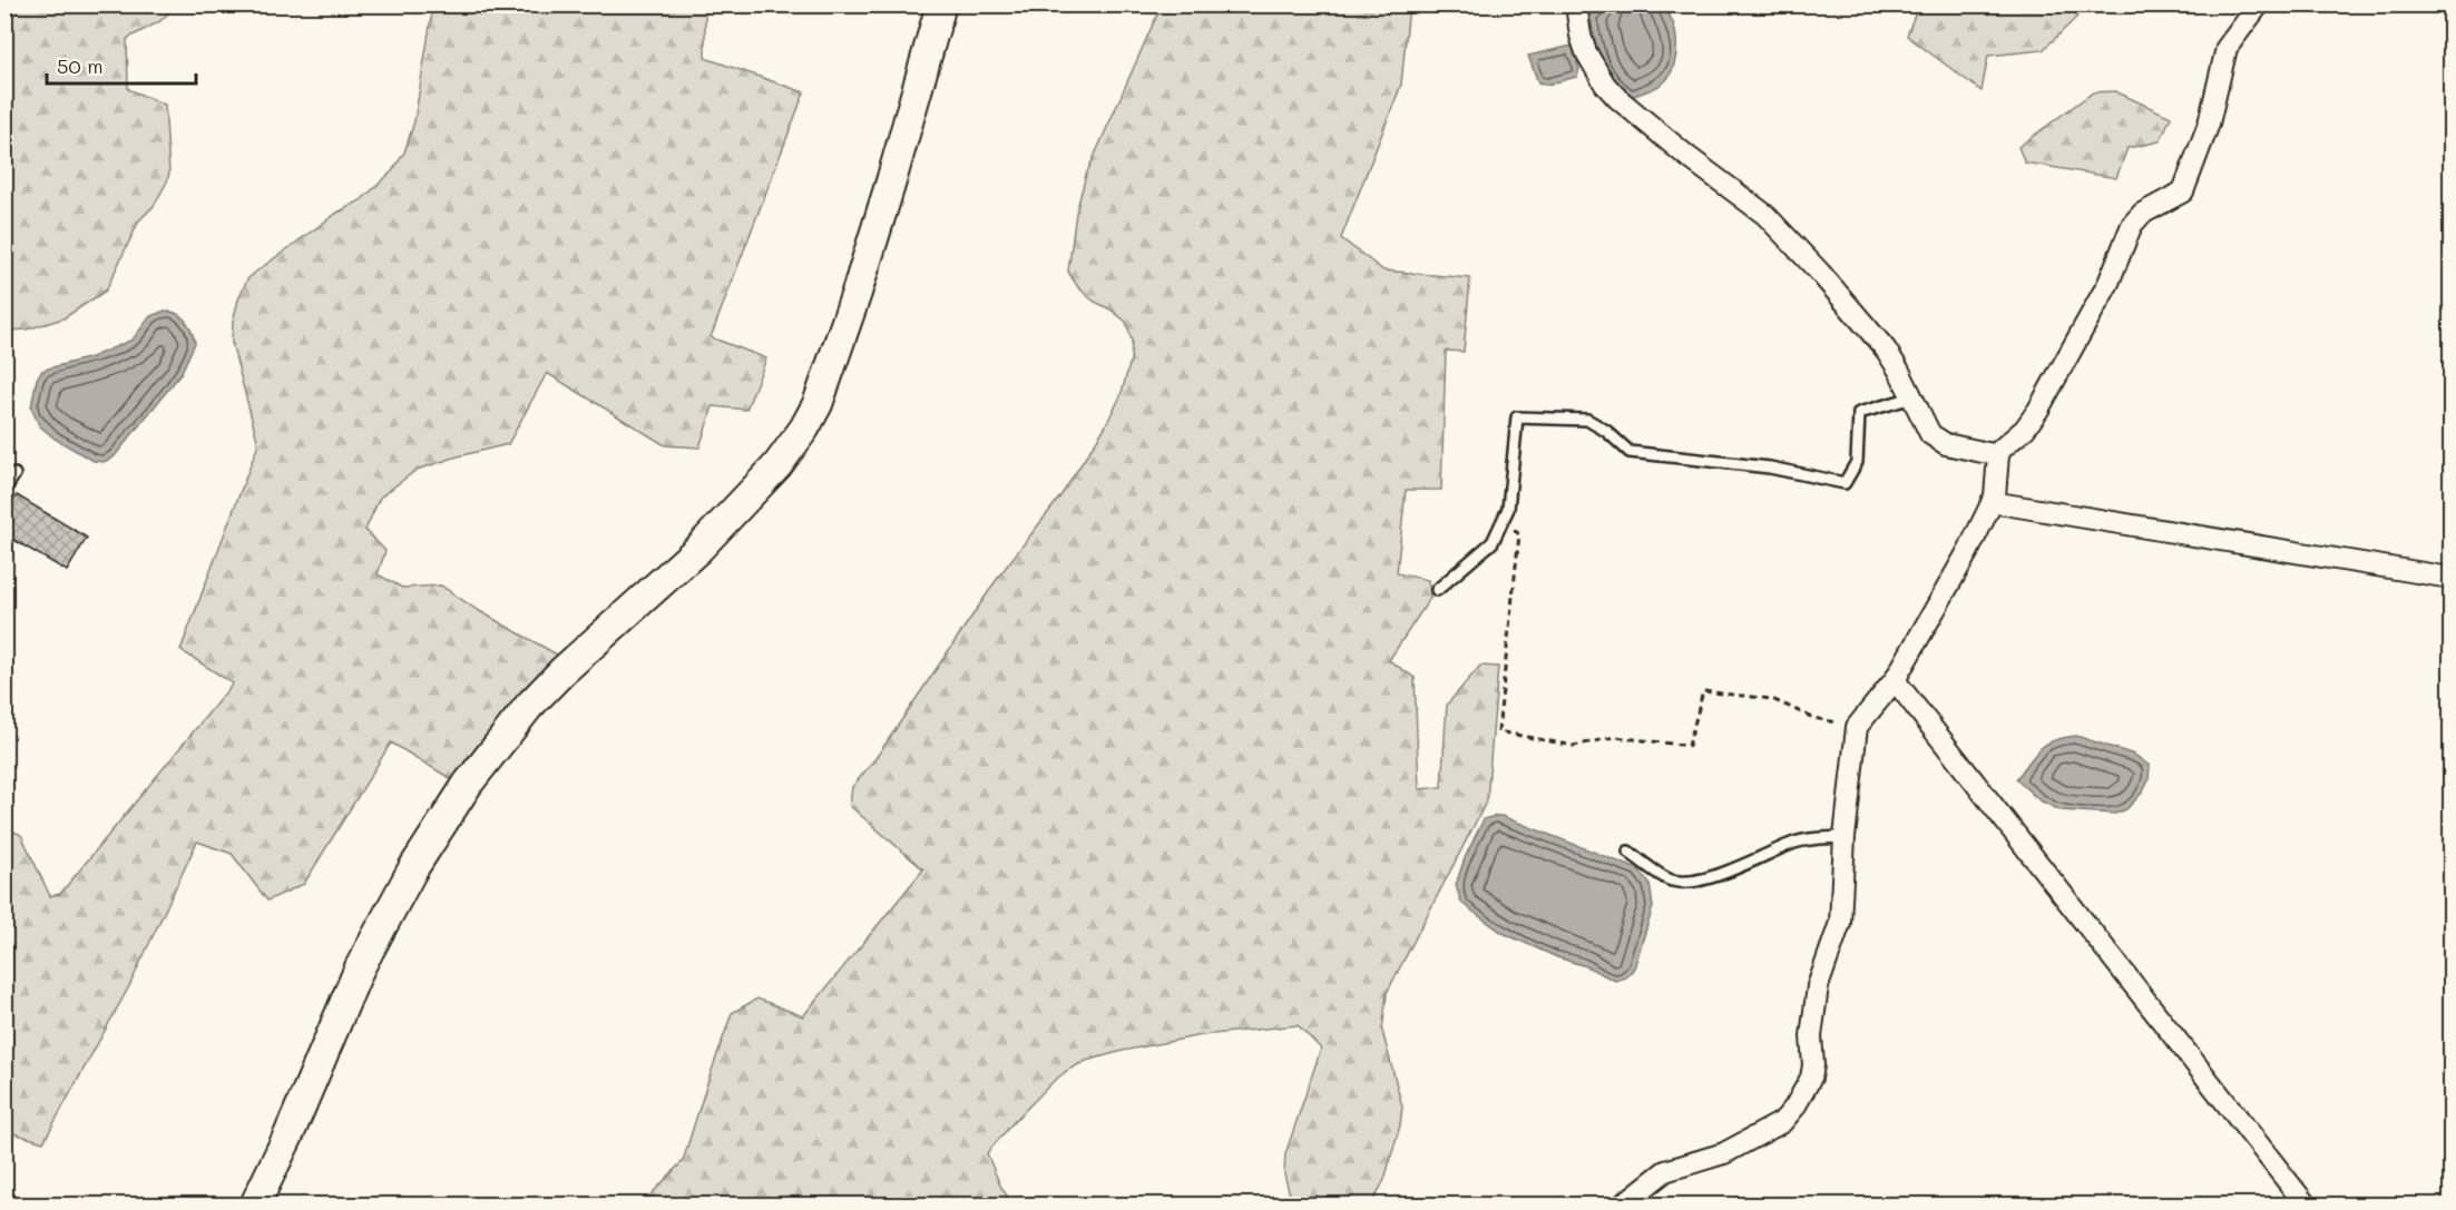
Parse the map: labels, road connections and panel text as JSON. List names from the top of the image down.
{
  "scale_bar": "50 m"
}
